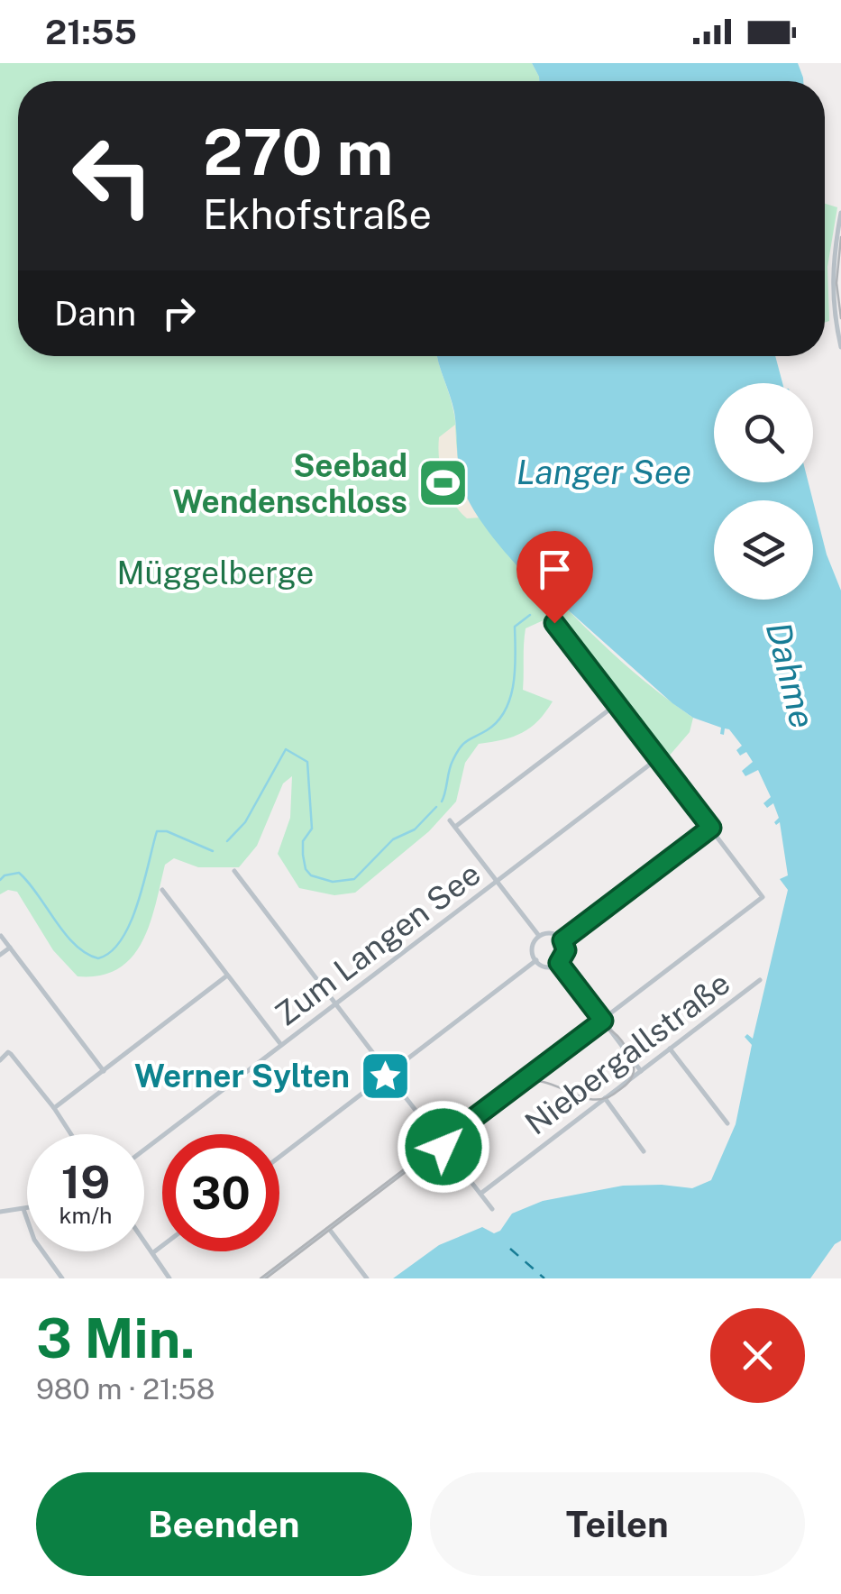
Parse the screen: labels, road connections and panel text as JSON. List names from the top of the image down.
{
  "streets": {
    "street": ["Zum Langen See", "Niebergallstraße"]
  },
  "water": ["Langer See", "Dahme"],
  "parks": ["Müggelberge"],
  "places": {
    "sports": ["Seebad Wendenschloss"],
    "place": ["Werner Sylten"]
  },
  "page": {
    "status": "21:55",
    "turn": ["270 m", "Ekhofstraße"],
    "then": "Dann",
    "speed": "19 km/h",
    "limit": "30",
    "heading": ["3 Min.", "980 m · 21:58"],
    "buttons": ["Beenden", "Teilen"]
  }
}
